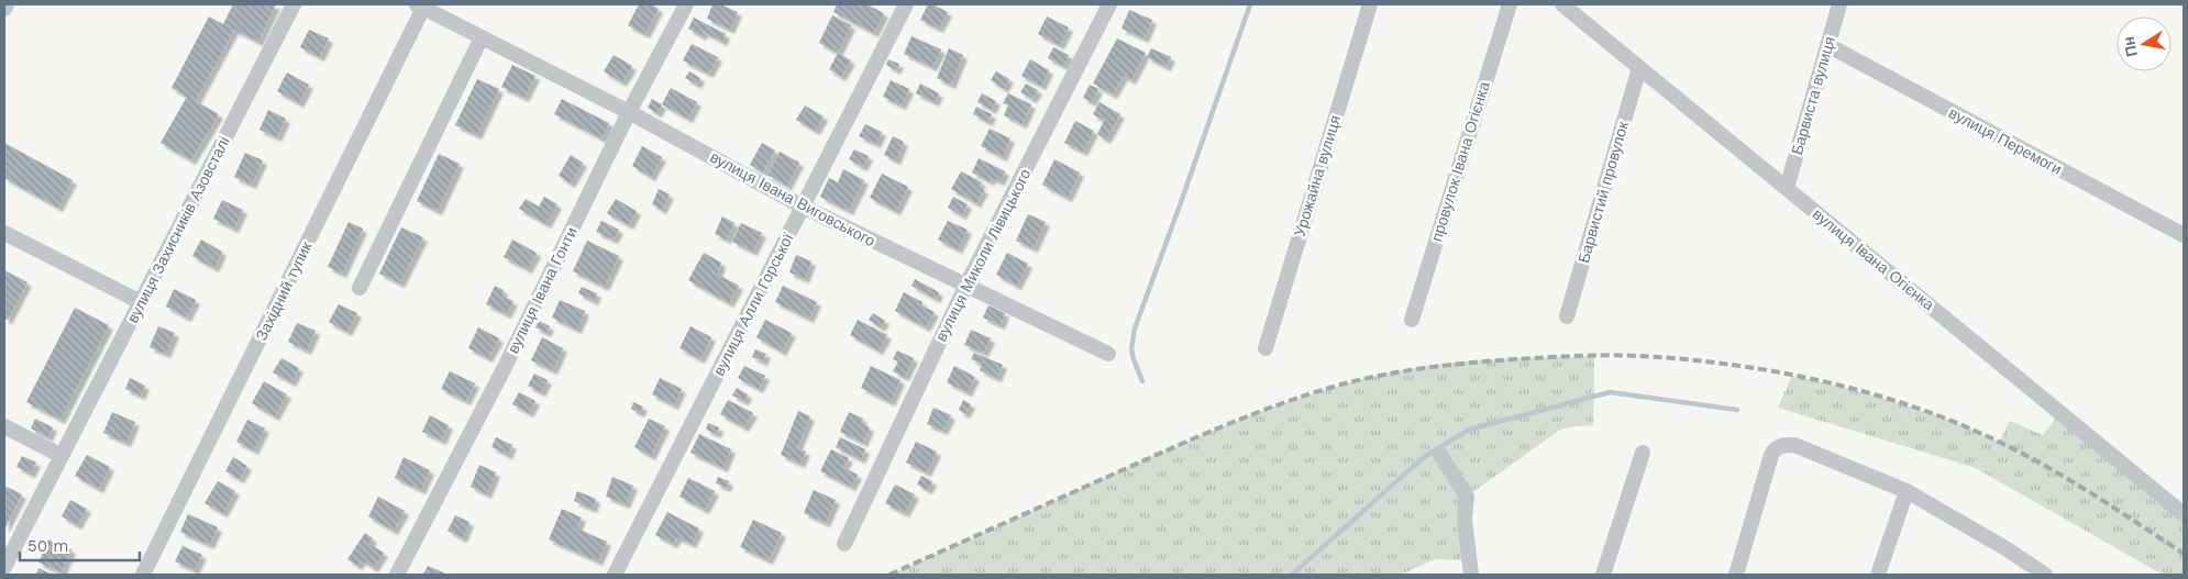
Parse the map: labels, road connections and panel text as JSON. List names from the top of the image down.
{
  "streets": {
    "street": [
      "Барвиста вулиця",
      "вулиця Перемоги",
      "провулок Івана Огієнка",
      "Урожайна вулиця",
      "Барвистий провулок",
      "вулиця Івана Виговського",
      "вулиця Захисників Азовсталі",
      "вулиця Миколи Лівицького",
      "вулиця Івана Огієнка",
      "вулиця Івана Гонти",
      "Західний тупик",
      "вулиця Алли Горської"
    ]
  },
  "crossings": [
    ["Барвиста вулиця", "вулиця Перемоги"],
    ["Барвиста вулиця", "вулиця Івана Огієнка"],
    ["Барвистий провулок", "вулиця Івана Огієнка"],
    ["вулиця Івана Виговського", "вулиця Миколи Лівицького"],
    ["вулиця Івана Виговського", "вулиця Івана Гонти"],
    ["вулиця Івана Виговського", "Західний тупик"],
    ["вулиця Івана Виговського", "вулиця Алли Горської"]
  ],
  "scale_bar": "50 m",
  "north": "left"
}
